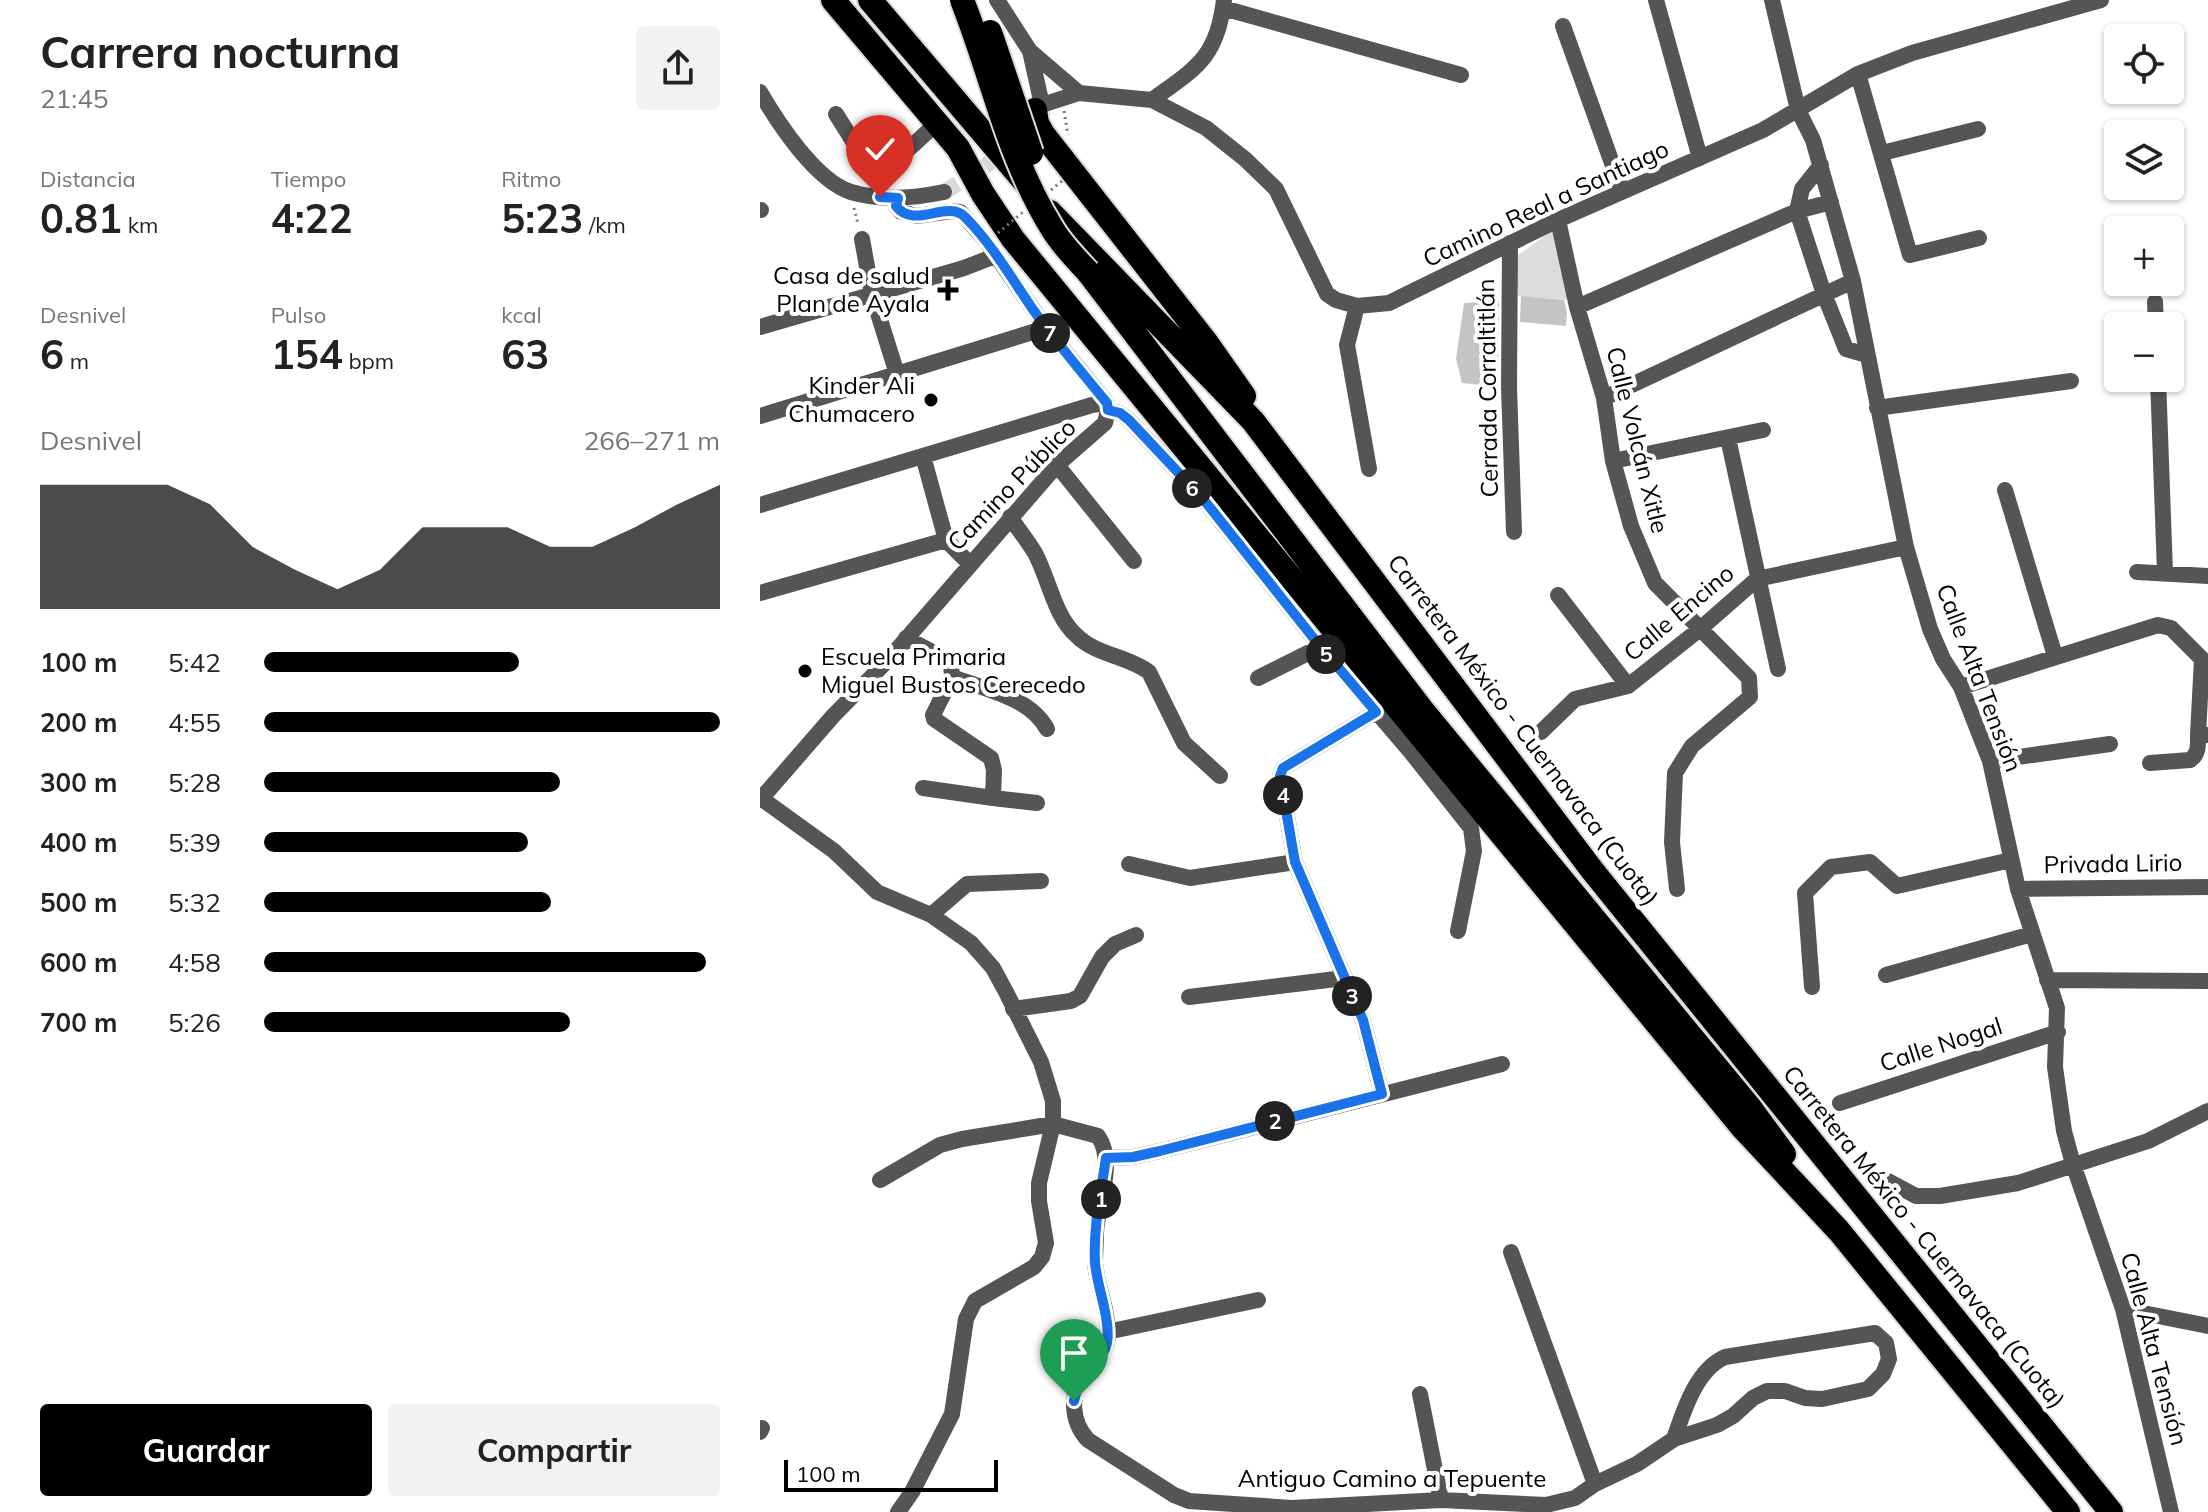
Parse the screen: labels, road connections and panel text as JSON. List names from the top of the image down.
{
  "streets": {
    "highway": ["Carretera México - Cuernavaca (Cuota)"],
    "street": [
      "Camino Real a Santiago",
      "Cerrada Corraltitlán",
      "Calle Volcán Xitle",
      "Camino Público",
      "Calle Encino",
      "Calle Alta Tensión",
      "Privada Lirio",
      "Calle Nogal",
      "Antiguo Camino a Tepuente"
    ]
  },
  "crossings": [
    ["Camino Real a Santiago", "Cerrada Corraltitlán"],
    ["Camino Real a Santiago", "Calle Volcán Xitle"],
    ["Camino Real a Santiago", "Calle Alta Tensión"],
    ["Calle Volcán Xitle", "Calle Encino"],
    ["Calle Encino", "Calle Alta Tensión"],
    ["Calle Alta Tensión", "Privada Lirio"],
    ["Calle Alta Tensión", "Calle Nogal"]
  ],
  "places": {
    "health": ["Casa de salud Plan de Ayala"],
    "other": ["Kinder Ali Chumacero", "Escuela Primaria Miguel Bustos Cerecedo"]
  },
  "scale_bar": "100 m",
  "page": {
    "heading": ["Carrera nocturna", "21:45"],
    "map_buttons": ["+", "−"],
    "stats": [
      ["Distancia", "0.81 km"],
      ["Tiempo", "4:22"],
      ["Ritmo", "5:23 /km"],
      ["Desnivel", "6 m"],
      ["Pulso", "154 bpm"],
      ["kcal", "63"]
    ],
    "pins": [
      "7",
      "6",
      "5",
      "4",
      "3",
      "2",
      "1"
    ],
    "chart": ["Desnivel", "266–271 m"],
    "list": [
      {
        "name": "100 m",
        "note": "5:42"
      },
      {
        "name": "200 m",
        "note": "4:55"
      },
      {
        "name": "300 m",
        "note": "5:28"
      },
      {
        "name": "400 m",
        "note": "5:39"
      },
      {
        "name": "500 m",
        "note": "5:32"
      },
      {
        "name": "600 m",
        "note": "4:58"
      },
      {
        "name": "700 m",
        "note": "5:26"
      }
    ],
    "buttons": ["Guardar", "Compartir"],
    "scale": "100 m"
  }
}
